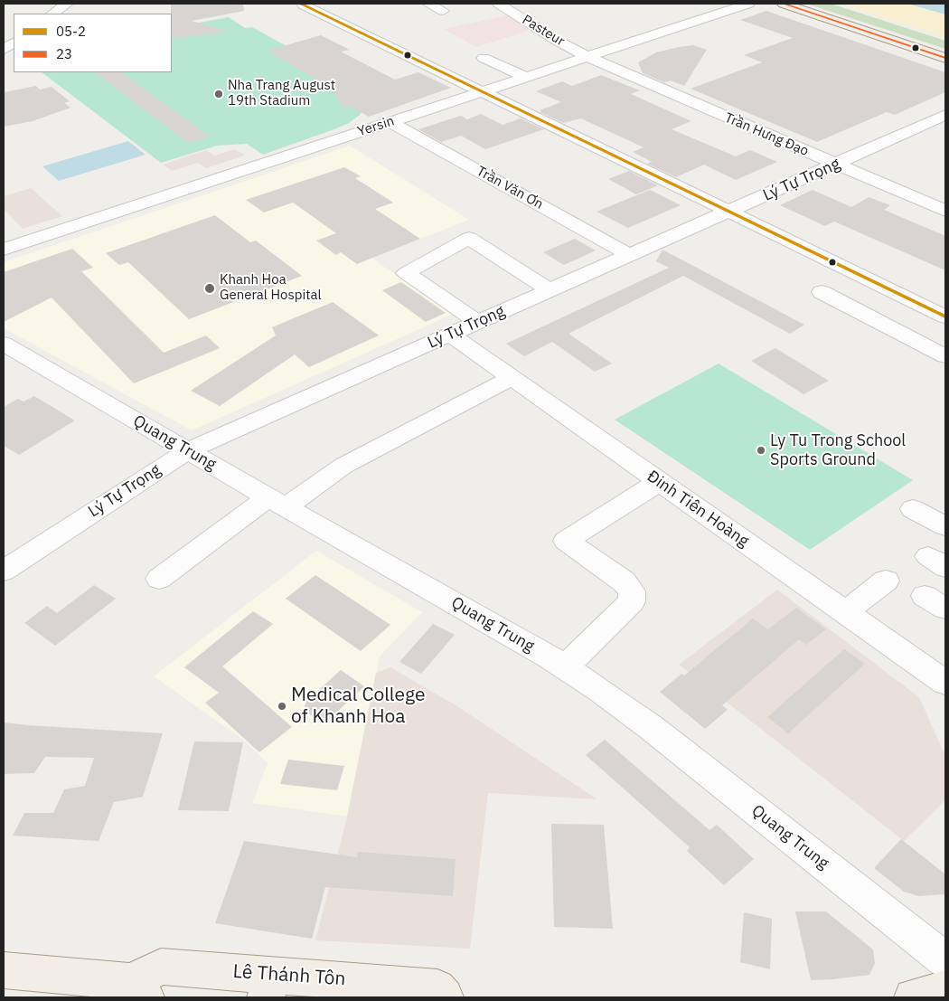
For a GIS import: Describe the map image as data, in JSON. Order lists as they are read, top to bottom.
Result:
{
  "streets": {
    "main road": ["Lê Thánh Tôn"],
    "street": [
      "Pasteur",
      "Yersin",
      "Trần Hưng Đạo",
      "Lý Tự Trọng",
      "Trần Văn Ơn",
      "Quang Trung",
      "Đinh Tiên Hoàng"
    ]
  },
  "crossings": [
    ["Pasteur", "Yersin"],
    ["Pasteur", "Trần Hưng Đạo"],
    ["Yersin", "Trần Hưng Đạo"],
    ["Yersin", "Trần Văn Ơn"],
    ["Trần Hưng Đạo", "Lý Tự Trọng"],
    ["Lý Tự Trọng", "Trần Văn Ơn"],
    ["Lý Tự Trọng", "Quang Trung"],
    ["Lý Tự Trọng", "Đinh Tiên Hoàng"]
  ],
  "places": [
    "Nha Trang August 19th Stadium",
    "Khanh Hoa General Hospital",
    "Ly Tu Trong School Sports Ground",
    "Medical College of Khanh Hoa"
  ],
  "lines": ["transit line 05-2", "transit line 23"],
  "legend": ["05-2", "23"]
}
